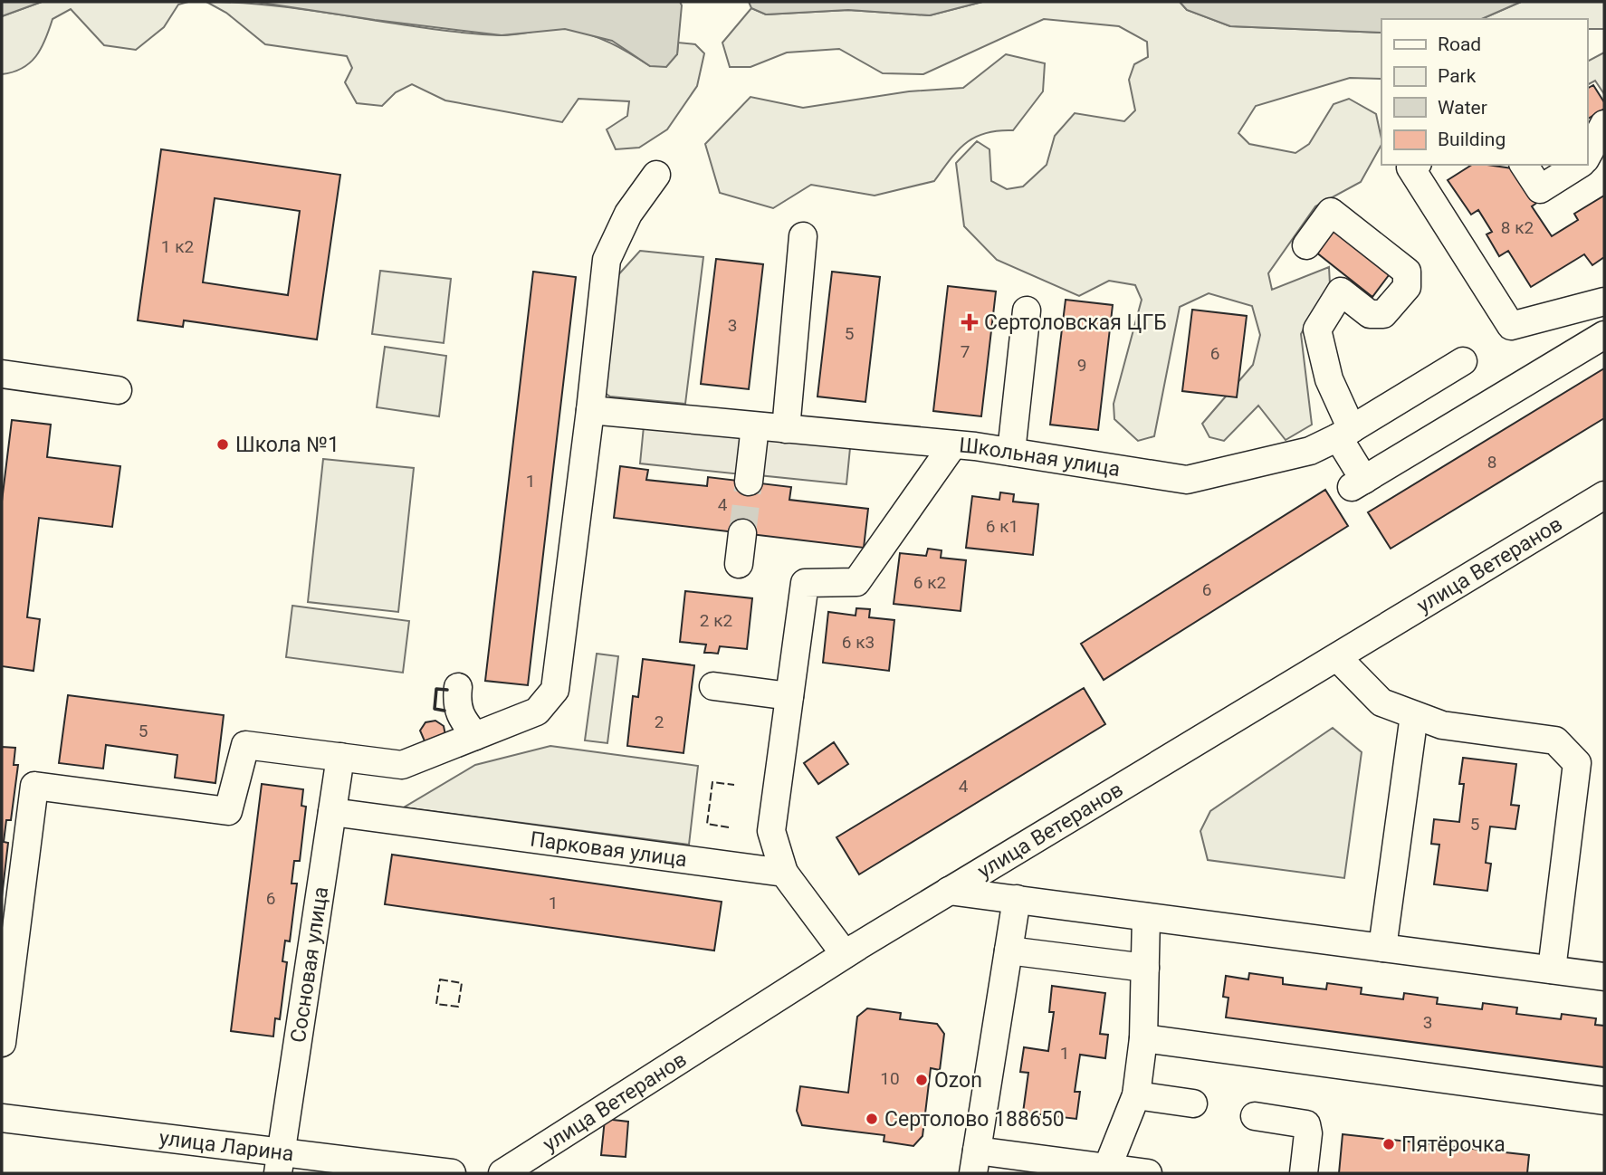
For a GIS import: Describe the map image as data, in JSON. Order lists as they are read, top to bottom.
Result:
{
  "streets": {
    "street": [
      "Школьная улица",
      "улица Ветеранов",
      "Парковая улица",
      "Сосновая улица",
      "улица Ларина"
    ]
  },
  "crossings": [
    ["Парковая улица", "Сосновая улица"],
    ["Сосновая улица", "улица Ларина"]
  ],
  "places": {
    "health": ["Сертоловская ЦГБ"],
    "other": [
      "Школа №1",
      "Ozon",
      "Сертолово 188650",
      "Пятёрочка"
    ]
  },
  "house_numbers": [
    "8 к2",
    "1 к2",
    "3",
    "5",
    "7",
    "6",
    "9",
    "8",
    "1",
    "4",
    "6 к1",
    "6 к2",
    "6",
    "2 к2",
    "6 к3",
    "2",
    "5",
    "4",
    "5",
    "6",
    "1",
    "3",
    "1",
    "10"
  ],
  "legend": [
    "Road",
    "Park",
    "Water",
    "Building"
  ]
}
